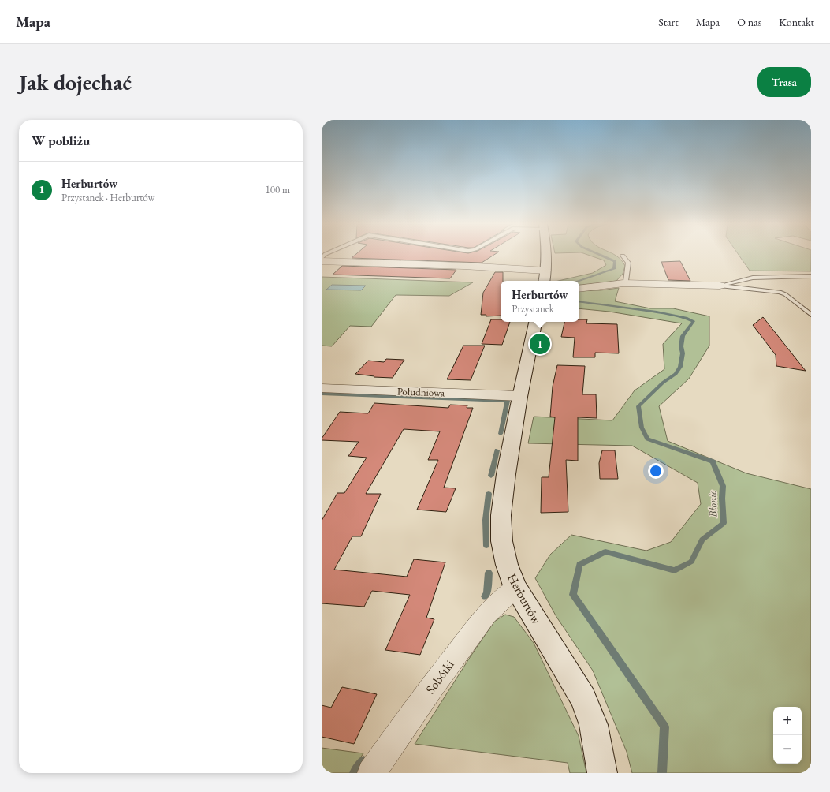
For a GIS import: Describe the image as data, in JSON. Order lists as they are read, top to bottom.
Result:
{
  "streets": {
    "street": ["Południowa", "Herburtów", "Sobótki"]
  },
  "crossings": [
    ["Południowa", "Herburtów"],
    ["Herburtów", "Sobótki"]
  ],
  "water": ["Błonie"],
  "page": {
    "header": "Mapa",
    "nav": [
      "Start",
      "Mapa",
      "O nas",
      "Kontakt"
    ],
    "buttons": "Trasa",
    "title": "Jak dojechać",
    "heading": "W pobliżu",
    "list": [
      {
        "mark": "1",
        "name": "Herburtów",
        "note": "Przystanek · Herburtów",
        "value": "100 m"
      }
    ],
    "popup": ["Herburtów", "Przystanek"],
    "pins": "1",
    "map_buttons": ["+", "−"]
  }
}
